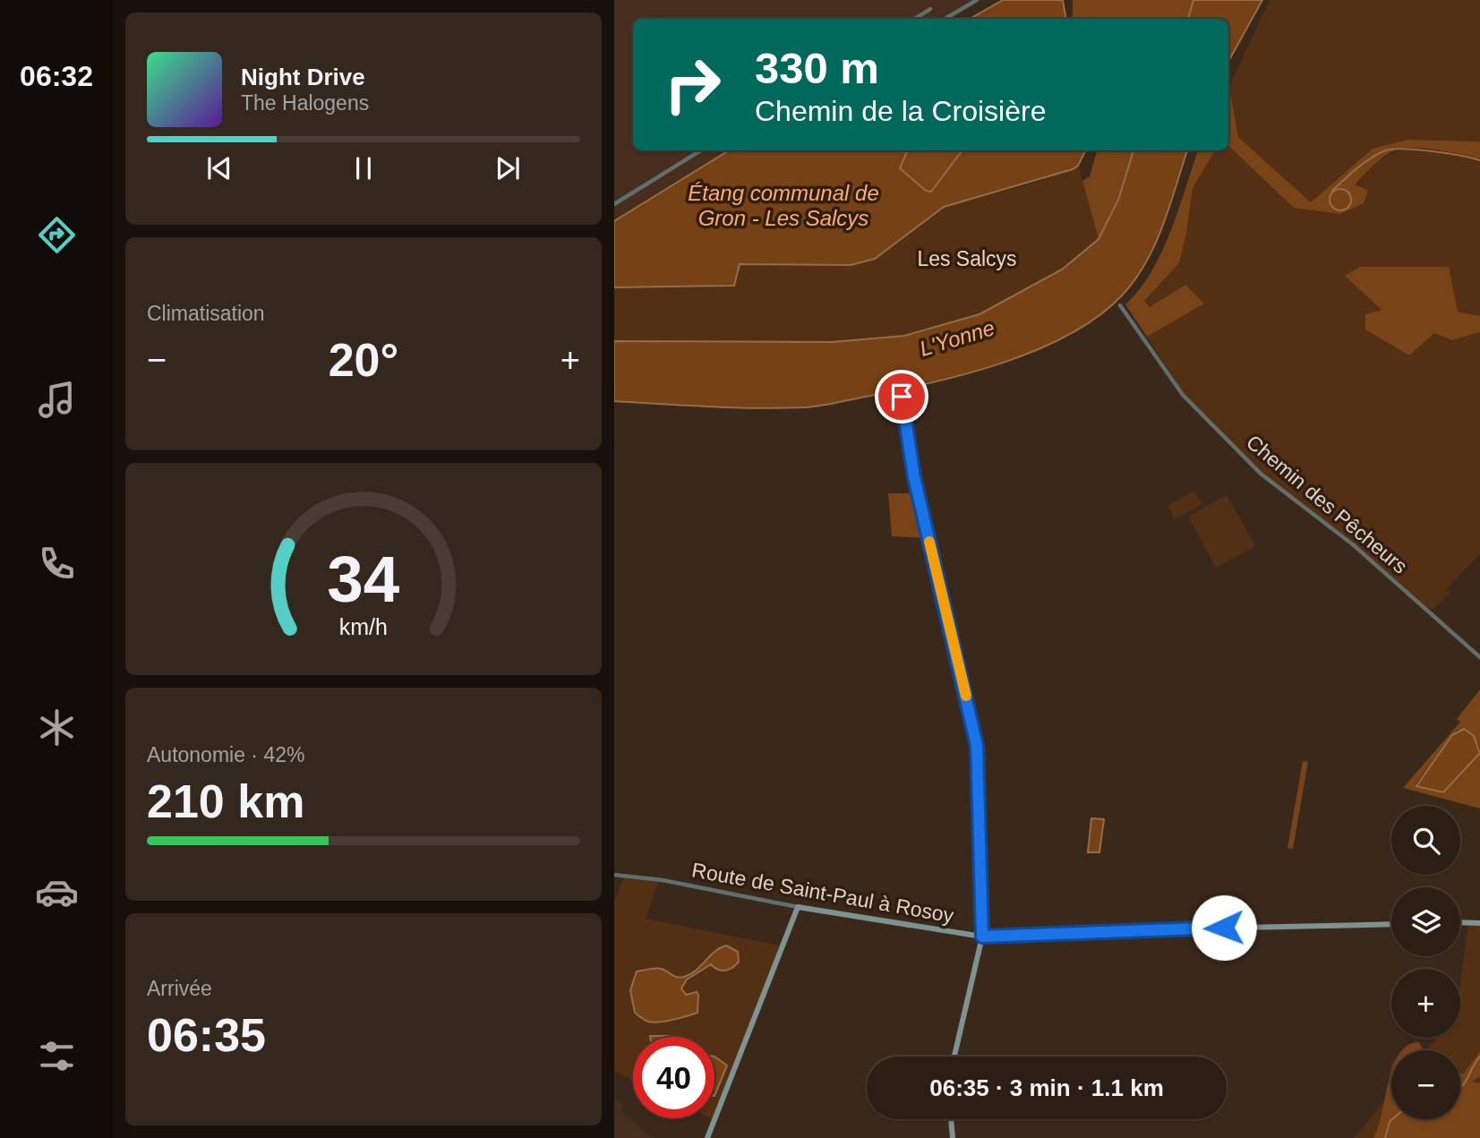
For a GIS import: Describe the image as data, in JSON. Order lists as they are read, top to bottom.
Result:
{
  "streets": {
    "street": ["Chemin des Pêcheurs", "Route de Saint-Paul à Rosoy"]
  },
  "water": ["Étang communal de Gron - Les Salcys", "L'Yonne"],
  "parks": ["Les Salcys"],
  "page": {
    "tabs": "06:32",
    "turn": ["330 m", "Chemin de la Croisière"],
    "song": ["Night Drive", "The Halogens"],
    "tile": [
      "Climatisation",
      ["Autonomie · 42%", "210 km"],
      ["Arrivée", "06:35"]
    ],
    "heat": ["−", "20°", "+"],
    "map_buttons": ["+", "−"],
    "limit": "40",
    "trip": "06:35 · 3 min · 1.1 km",
    "gauge": ["34", "km/h"]
  }
}
